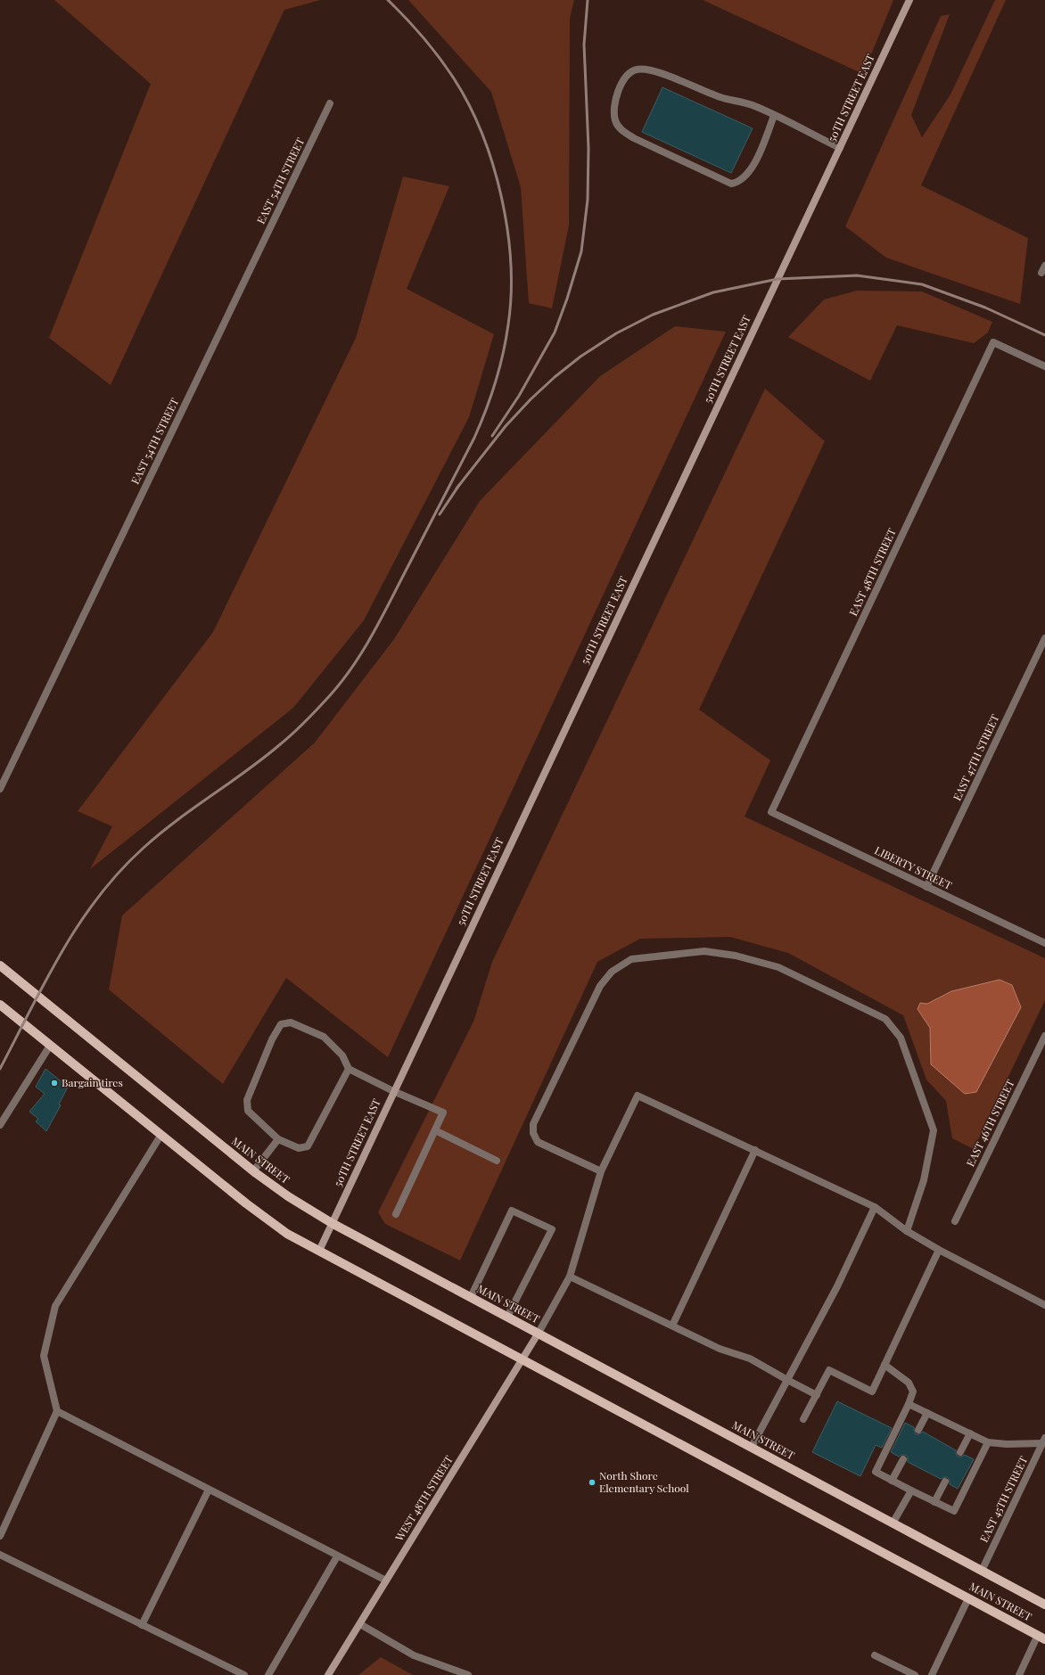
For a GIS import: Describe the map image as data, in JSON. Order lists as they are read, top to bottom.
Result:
{
  "streets": {
    "main road": ["MAIN STREET"],
    "street": [
      "50TH STREET EAST",
      "EAST 54TH STREET",
      "EAST 48TH STREET",
      "EAST 47TH STREET",
      "LIBERTY STREET",
      "EAST 46TH STREET",
      "WEST 48TH STREET",
      "EAST 45TH STREET"
    ]
  },
  "crossings": [
    ["50TH STREET EAST", "MAIN STREET"],
    ["EAST 48TH STREET", "LIBERTY STREET"],
    ["EAST 47TH STREET", "LIBERTY STREET"],
    ["MAIN STREET", "WEST 48TH STREET"],
    ["MAIN STREET", "EAST 45TH STREET"]
  ],
  "places": ["Bargain tires", "North Shore Elementary School"]
}
